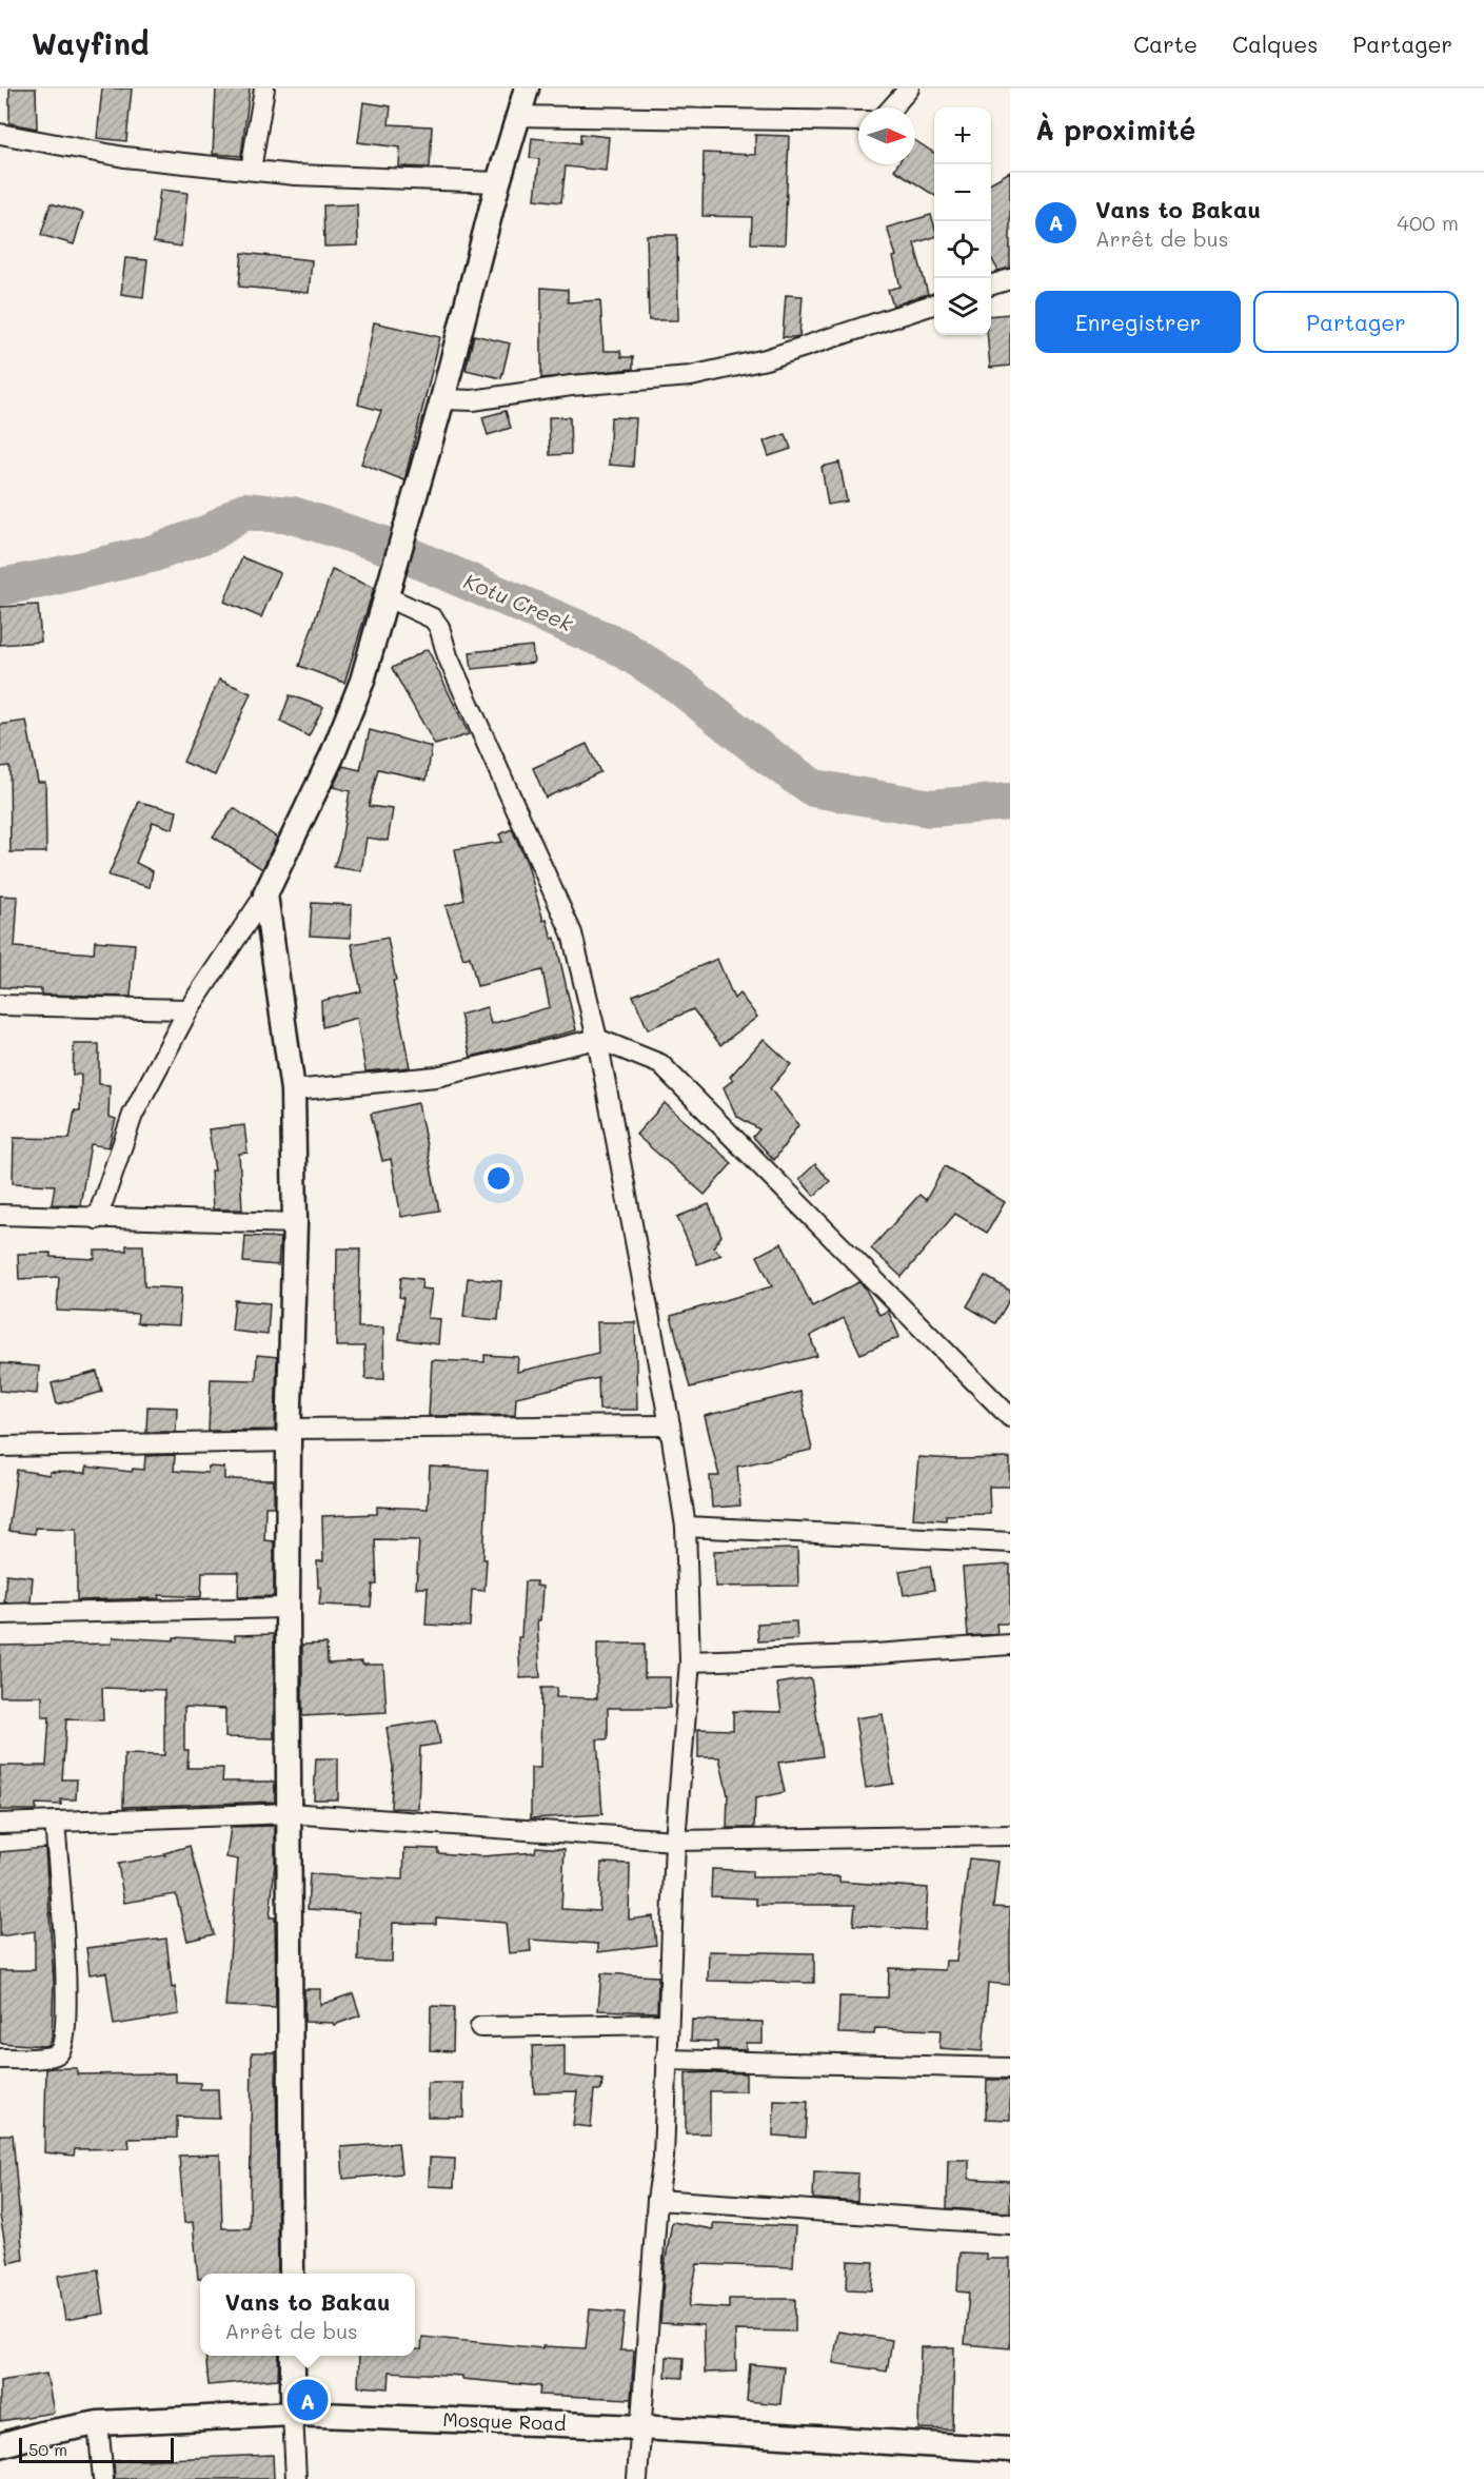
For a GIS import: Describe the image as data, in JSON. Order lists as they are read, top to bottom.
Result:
{
  "streets": {
    "street": ["Mosque Road"]
  },
  "water": ["Kotu Creek"],
  "scale_bar": "50 m",
  "north": "right",
  "page": {
    "header": "Wayfind",
    "nav": ["Carte", "Calques", "Partager"],
    "heading": "À proximité",
    "map_buttons": ["+", "−"],
    "list": [
      {
        "mark": "A",
        "name": "Vans to Bakau",
        "note": "Arrêt de bus",
        "value": "400 m"
      }
    ],
    "buttons": ["Enregistrer", "Partager"],
    "popup": ["Vans to Bakau", "Arrêt de bus"],
    "pins": "A",
    "scale": "50 m"
  }
}
